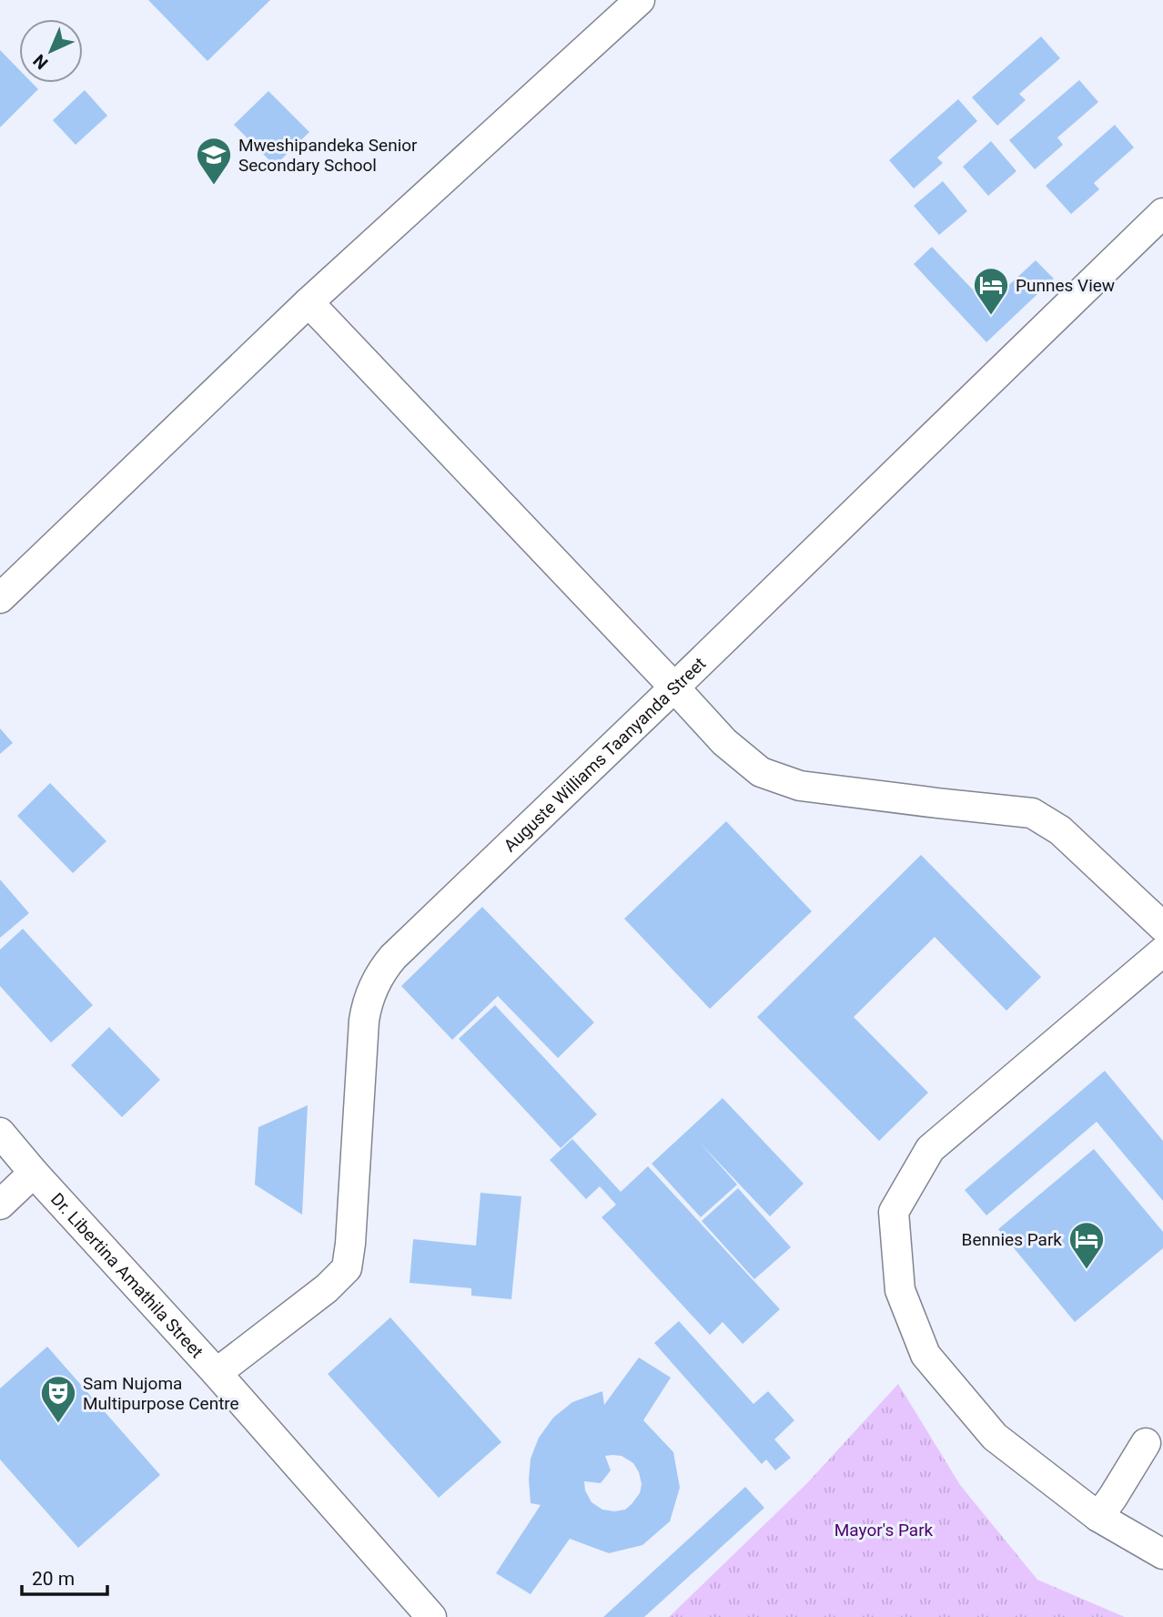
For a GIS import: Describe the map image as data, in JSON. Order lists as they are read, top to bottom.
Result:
{
  "streets": {
    "street": ["Auguste Williams Taanyanda Street", "Dr. Libertina Amathila Street"]
  },
  "crossings": [
    ["Auguste Williams Taanyanda Street", "Dr. Libertina Amathila Street"]
  ],
  "parks": ["Mayor's Park"],
  "places": {
    "school or university": ["Mweshipandeka Senior Secondary School"],
    "hotel": ["Punnes View", "Bennies Park"],
    "theatre": ["Sam Nujoma Multipurpose Centre"]
  },
  "scale_bar": "20 m",
  "north": "bottom left"
}
